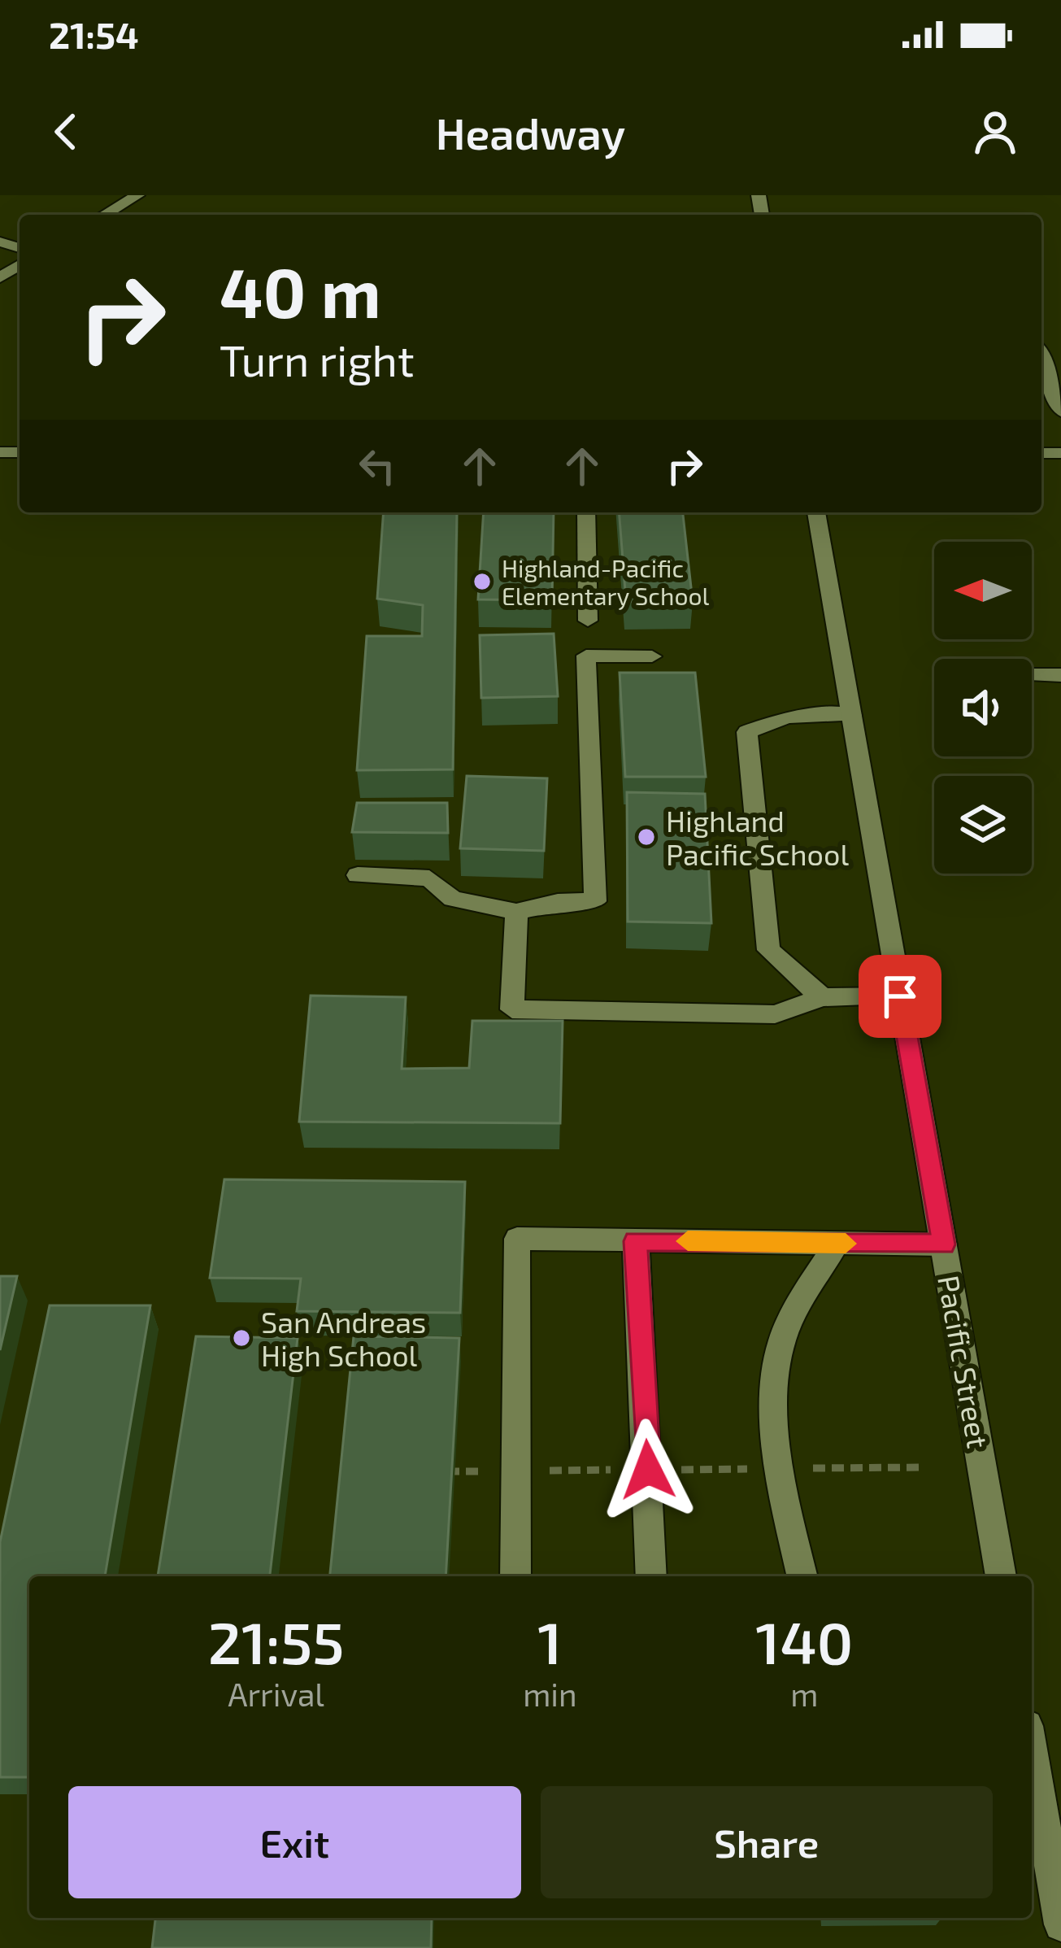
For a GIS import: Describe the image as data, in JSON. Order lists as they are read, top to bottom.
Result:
{
  "streets": {
    "street": ["Pacific Street"]
  },
  "places": ["Highland-Pacific Elementary School", "Highland Pacific School", "San Andreas High School"],
  "north": "left",
  "page": {
    "status": "21:54",
    "header": "Headway",
    "turn": ["40 m", "Turn right"],
    "eta": [
      "21:55",
      "Arrival",
      "1",
      "min",
      "140",
      "m"
    ],
    "buttons": ["Exit", "Share"]
  }
}
